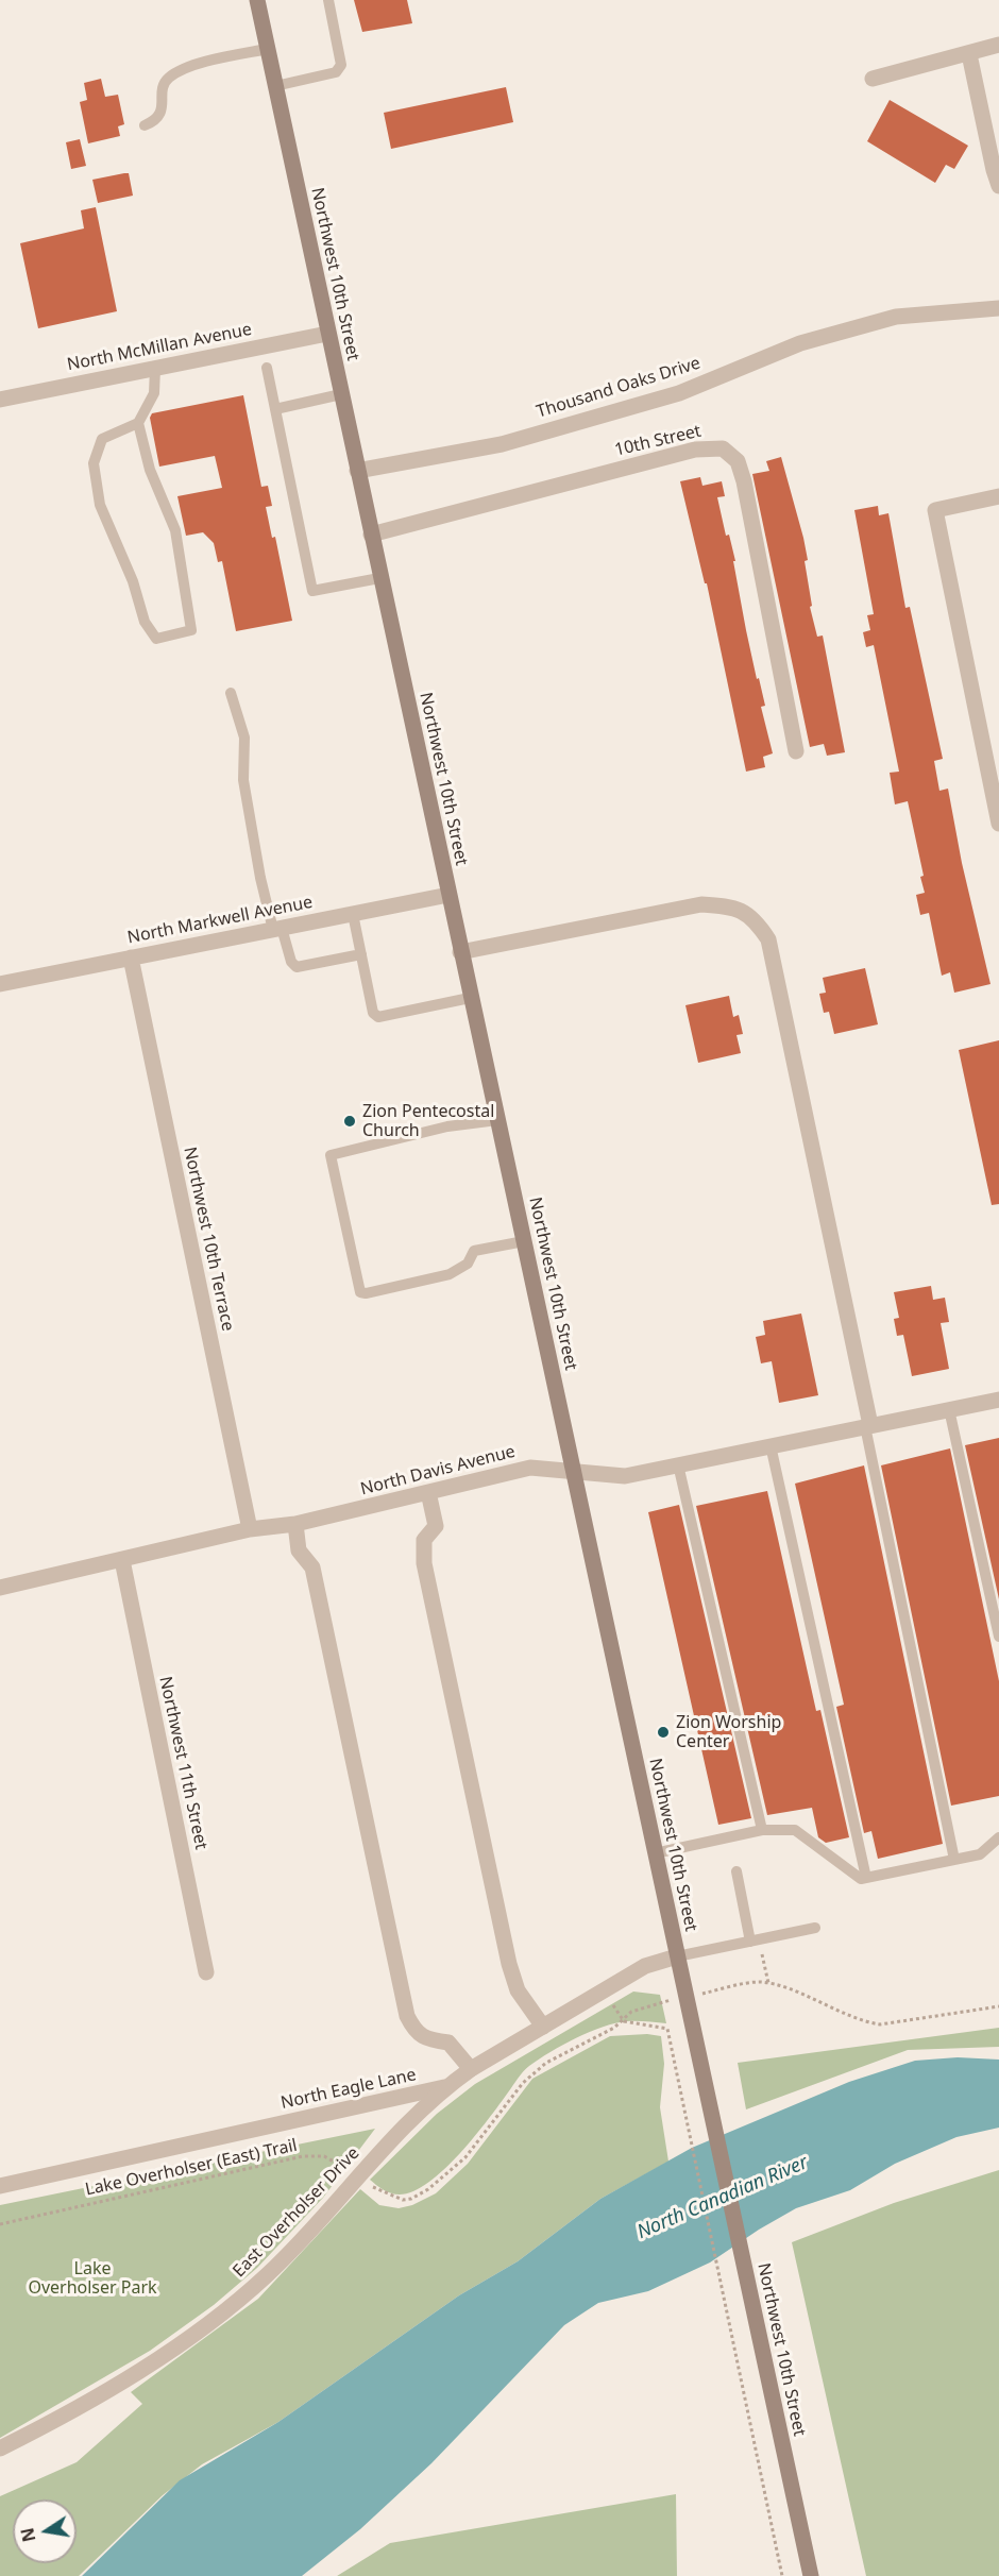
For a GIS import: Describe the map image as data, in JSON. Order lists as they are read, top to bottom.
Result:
{
  "streets": {
    "main road": ["Northwest 10th Street"],
    "street": [
      "North McMillan Avenue",
      "Thousand Oaks Drive",
      "10th Street",
      "North Markwell Avenue",
      "Northwest 10th Terrace",
      "North Davis Avenue",
      "Northwest 11th Street",
      "North Eagle Lane",
      "East Overholser Drive"
    ],
    "path": ["Lake Overholser (East) Trail"]
  },
  "crossings": [
    ["Northwest 10th Street", "North McMillan Avenue"],
    ["Northwest 10th Street", "Thousand Oaks Drive"],
    ["Northwest 10th Street", "10th Street"],
    ["Northwest 10th Street", "North Markwell Avenue"],
    ["Northwest 10th Street", "North Davis Avenue"],
    ["Northwest 10th Street", "North Eagle Lane"],
    ["Northwest 10th Street", "Lake Overholser (East) Trail"],
    ["North Markwell Avenue", "Northwest 10th Terrace"],
    ["Northwest 10th Terrace", "North Davis Avenue"],
    ["North Davis Avenue", "Northwest 11th Street"],
    ["North Eagle Lane", "East Overholser Drive"],
    ["Lake Overholser (East) Trail", "East Overholser Drive"]
  ],
  "water": ["North Canadian River"],
  "parks": ["Lake Overholser Park"],
  "places": ["Zion Pentecostal Church", "Zion Worship Center"],
  "north": "left"
}
